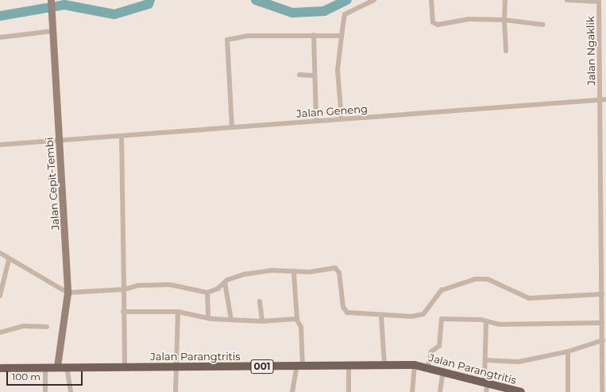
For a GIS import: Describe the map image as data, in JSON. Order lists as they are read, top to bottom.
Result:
{
  "streets": {
    "main road": ["Jalan Cepit-Tembi", "Jalan Parangtritis", "001"],
    "street": ["Jalan Ngaklik", "Jalan Geneng"]
  },
  "crossings": [
    ["Jalan Ngaklik", "Jalan Geneng"],
    ["Jalan Geneng", "Jalan Cepit-Tembi"],
    ["Jalan Cepit-Tembi", "Jalan Parangtritis"]
  ],
  "scale_bar": "100 m"
}
